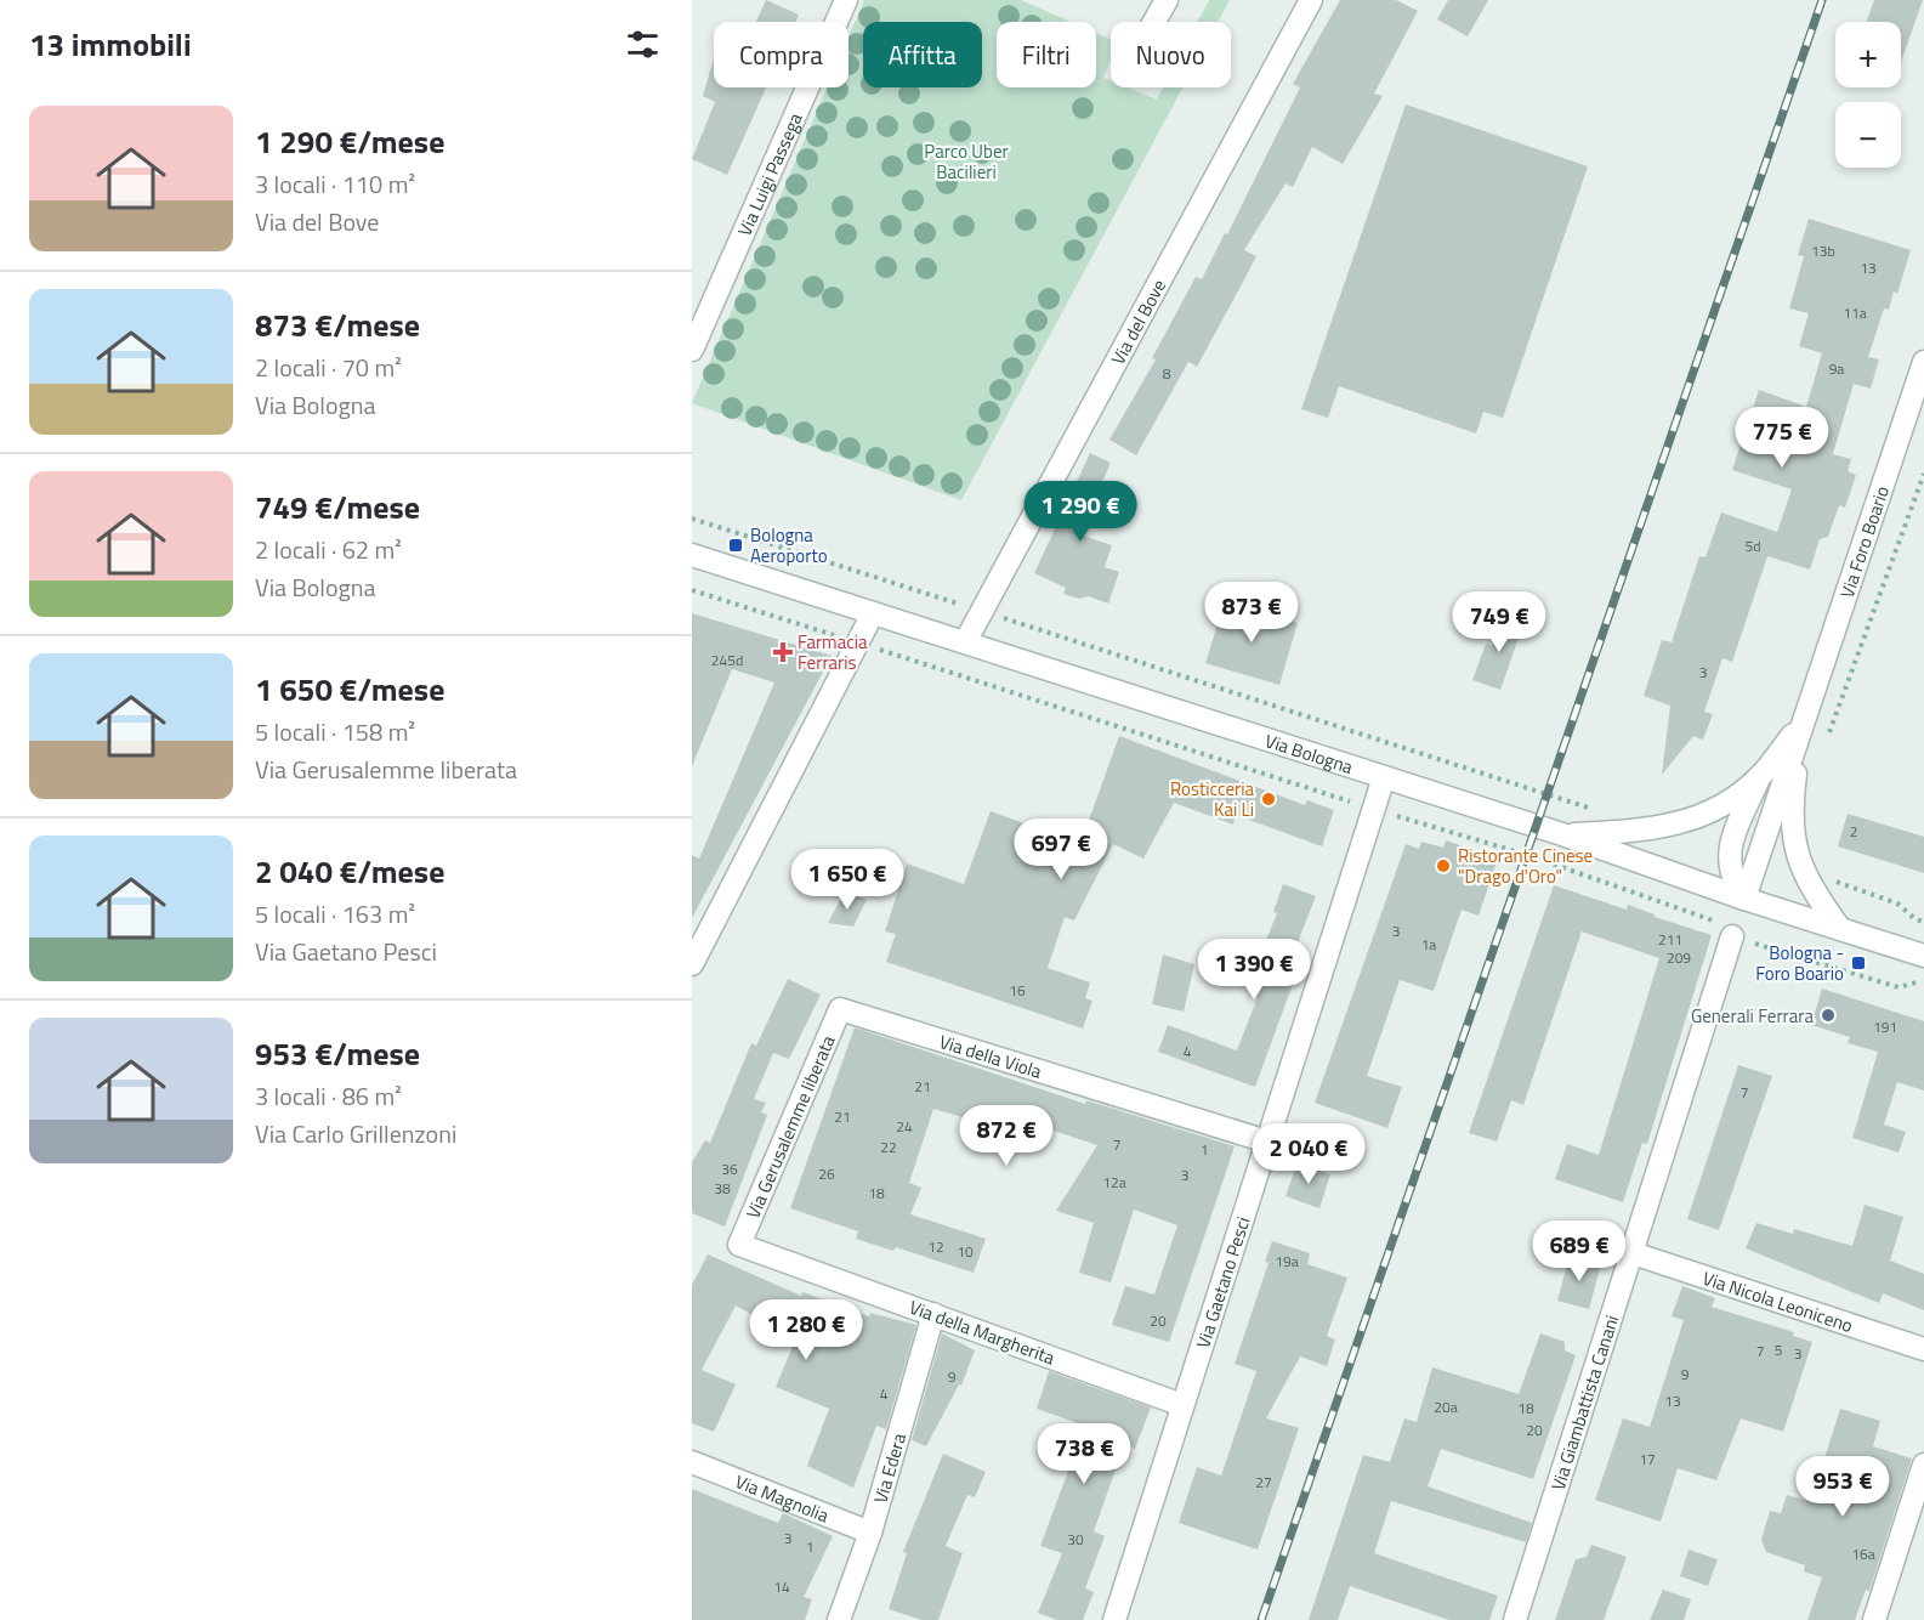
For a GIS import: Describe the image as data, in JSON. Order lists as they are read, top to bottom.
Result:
{
  "streets": {
    "street": [
      "Via Luigi Passega",
      "Via del Bove",
      "Via Foro Boario",
      "Via Bologna",
      "Via della Viola",
      "Via Gerusalemme liberata",
      "Via Gaetano Pesci",
      "Via Nicola Leoniceno",
      "Via della Margherita",
      "Via Giambattista Canani",
      "Via Edera",
      "Via Magnolia"
    ]
  },
  "crossings": [
    ["Via del Bove", "Via Bologna"],
    ["Via Foro Boario", "Via Bologna"],
    ["Via Bologna", "Via Gaetano Pesci"],
    ["Via della Viola", "Via Gerusalemme liberata"],
    ["Via della Viola", "Via Gaetano Pesci"],
    ["Via Gerusalemme liberata", "Via della Margherita"],
    ["Via Gaetano Pesci", "Via della Margherita"],
    ["Via Nicola Leoniceno", "Via Giambattista Canani"],
    ["Via della Margherita", "Via Edera"],
    ["Via Edera", "Via Magnolia"]
  ],
  "parks": ["Parco Uber Bacilieri"],
  "places": {
    "transit": ["Bologna Aeroporto", "Bologna - Foro Boario"],
    "health": ["Farmacia Ferraris"],
    "other": ["Rosticceria Kai Li", "Ristorante Cinese \"Drago d'Oro\"", "Generali Ferrara"]
  },
  "house_numbers": [
    "13b",
    "13",
    "11a",
    "9a",
    "8",
    "5d",
    "245d",
    "3",
    "2",
    "3",
    "211",
    "1a",
    "209",
    "16",
    "191",
    "4",
    "21",
    "7",
    "21",
    "24",
    "7",
    "22",
    "1",
    "36",
    "26",
    "3",
    "12a",
    "38",
    "18",
    "12",
    "10",
    "19a",
    "20",
    "5",
    "7",
    "3",
    "9",
    "9",
    "4",
    "13",
    "20a",
    "18",
    "20",
    "17",
    "27",
    "3",
    "30",
    "1",
    "16a",
    "14"
  ],
  "page": {
    "heading": "13 immobili",
    "map_buttons": ["+", "−"],
    "chip": [
      "Compra",
      "Affitta",
      "Filtri",
      "Nuovo"
    ],
    "list": [
      {
        "name": "1 290 €/mese",
        "note": "3 locali · 110 m² · Via del Bove"
      },
      {
        "name": "873 €/mese",
        "note": "2 locali · 70 m² · Via Bologna"
      },
      {
        "name": "749 €/mese",
        "note": "2 locali · 62 m² · Via Bologna"
      },
      {
        "name": "1 650 €/mese",
        "note": "5 locali · 158 m² · Via Gerusalemme liberata"
      },
      {
        "name": "2 040 €/mese",
        "note": "5 locali · 163 m² · Via Gaetano Pesci"
      },
      {
        "name": "953 €/mese",
        "note": "3 locali · 86 m² · Via Carlo Grillenzoni"
      }
    ],
    "price": [
      "775 €",
      "1 290 €",
      "873 €",
      "749 €",
      "697 €",
      "1 650 €",
      "1 390 €",
      "872 €",
      "2 040 €",
      "689 €",
      "1 280 €",
      "738 €",
      "953 €"
    ]
  }
}
